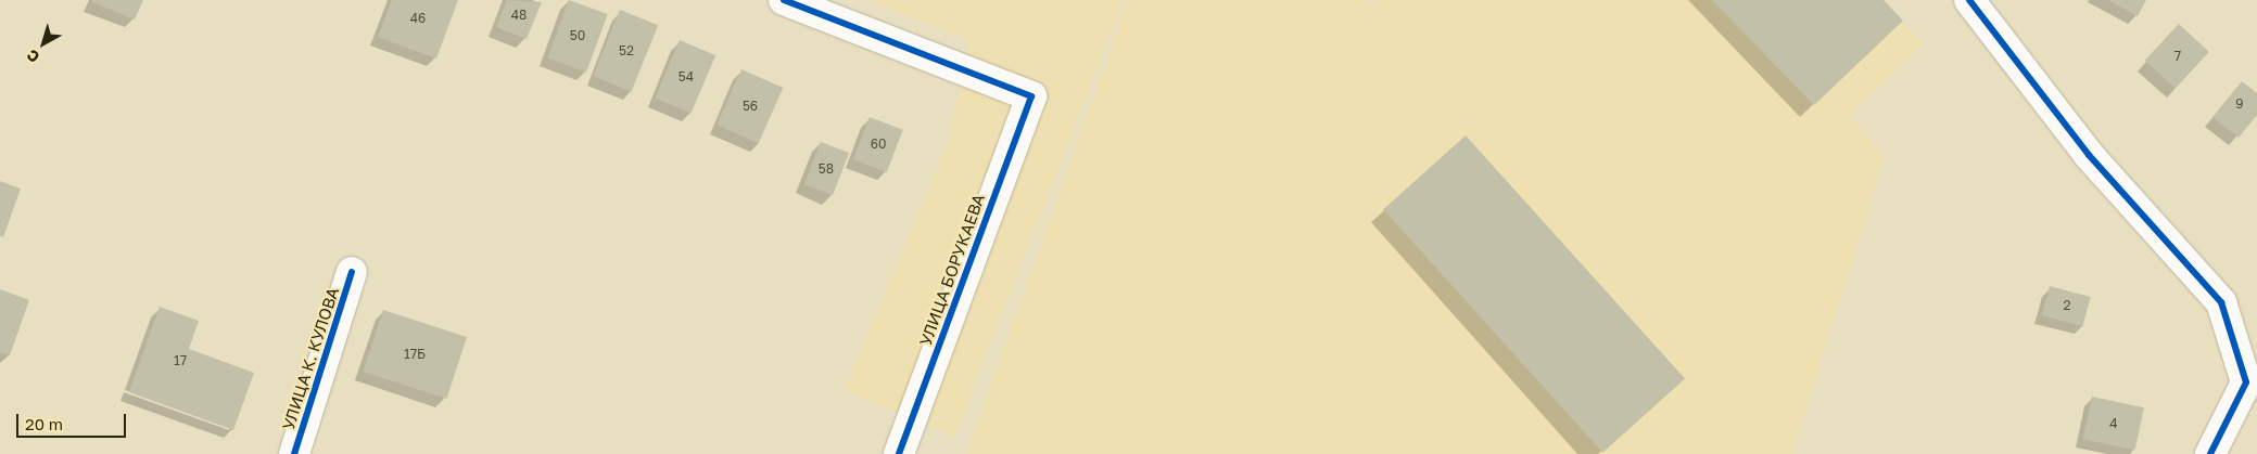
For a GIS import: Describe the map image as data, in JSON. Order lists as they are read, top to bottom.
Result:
{
  "streets": {
    "street": ["УЛИЦА БОРУКАЕВА", "УЛИЦА К. КУЛОВА"]
  },
  "house_numbers": [
    "48",
    "46",
    "50",
    "52",
    "7",
    "54",
    "9",
    "56",
    "60",
    "58",
    "2",
    "17Б",
    "17",
    "4"
  ],
  "scale_bar": "20 m",
  "north": "bottom left"
}
